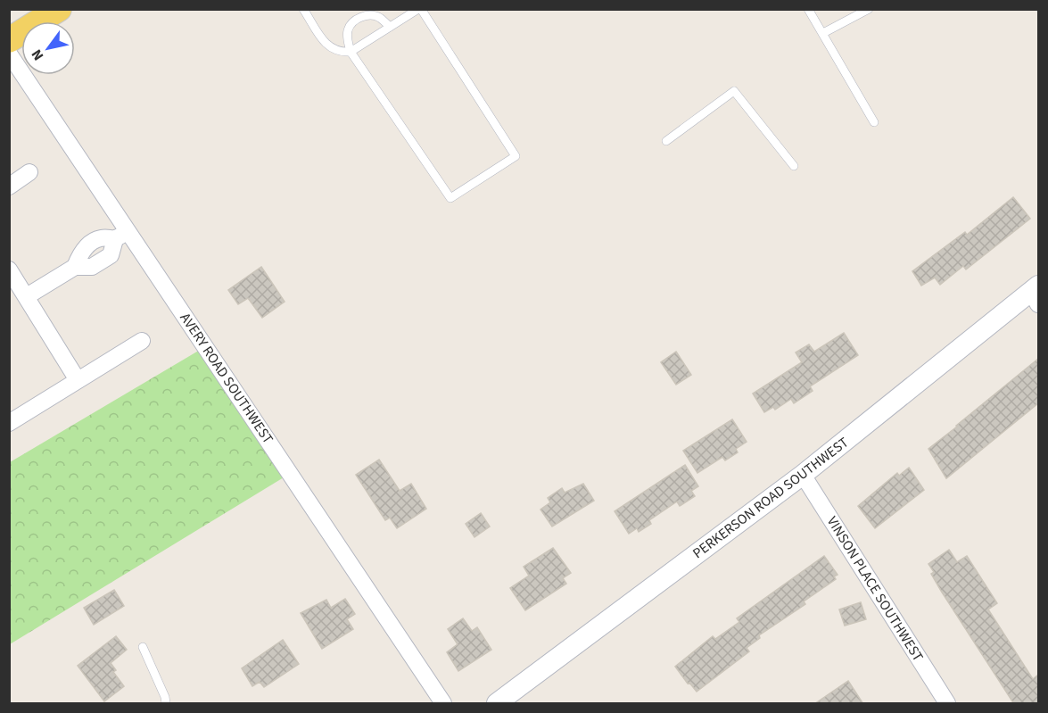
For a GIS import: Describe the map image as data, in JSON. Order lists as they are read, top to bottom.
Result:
{
  "streets": {
    "street": ["AVERY ROAD SOUTHWEST", "PERKERSON ROAD SOUTHWEST", "VINSON PLACE SOUTHWEST"]
  },
  "crossings": [
    ["PERKERSON ROAD SOUTHWEST", "VINSON PLACE SOUTHWEST"]
  ],
  "north": "bottom left"
}
